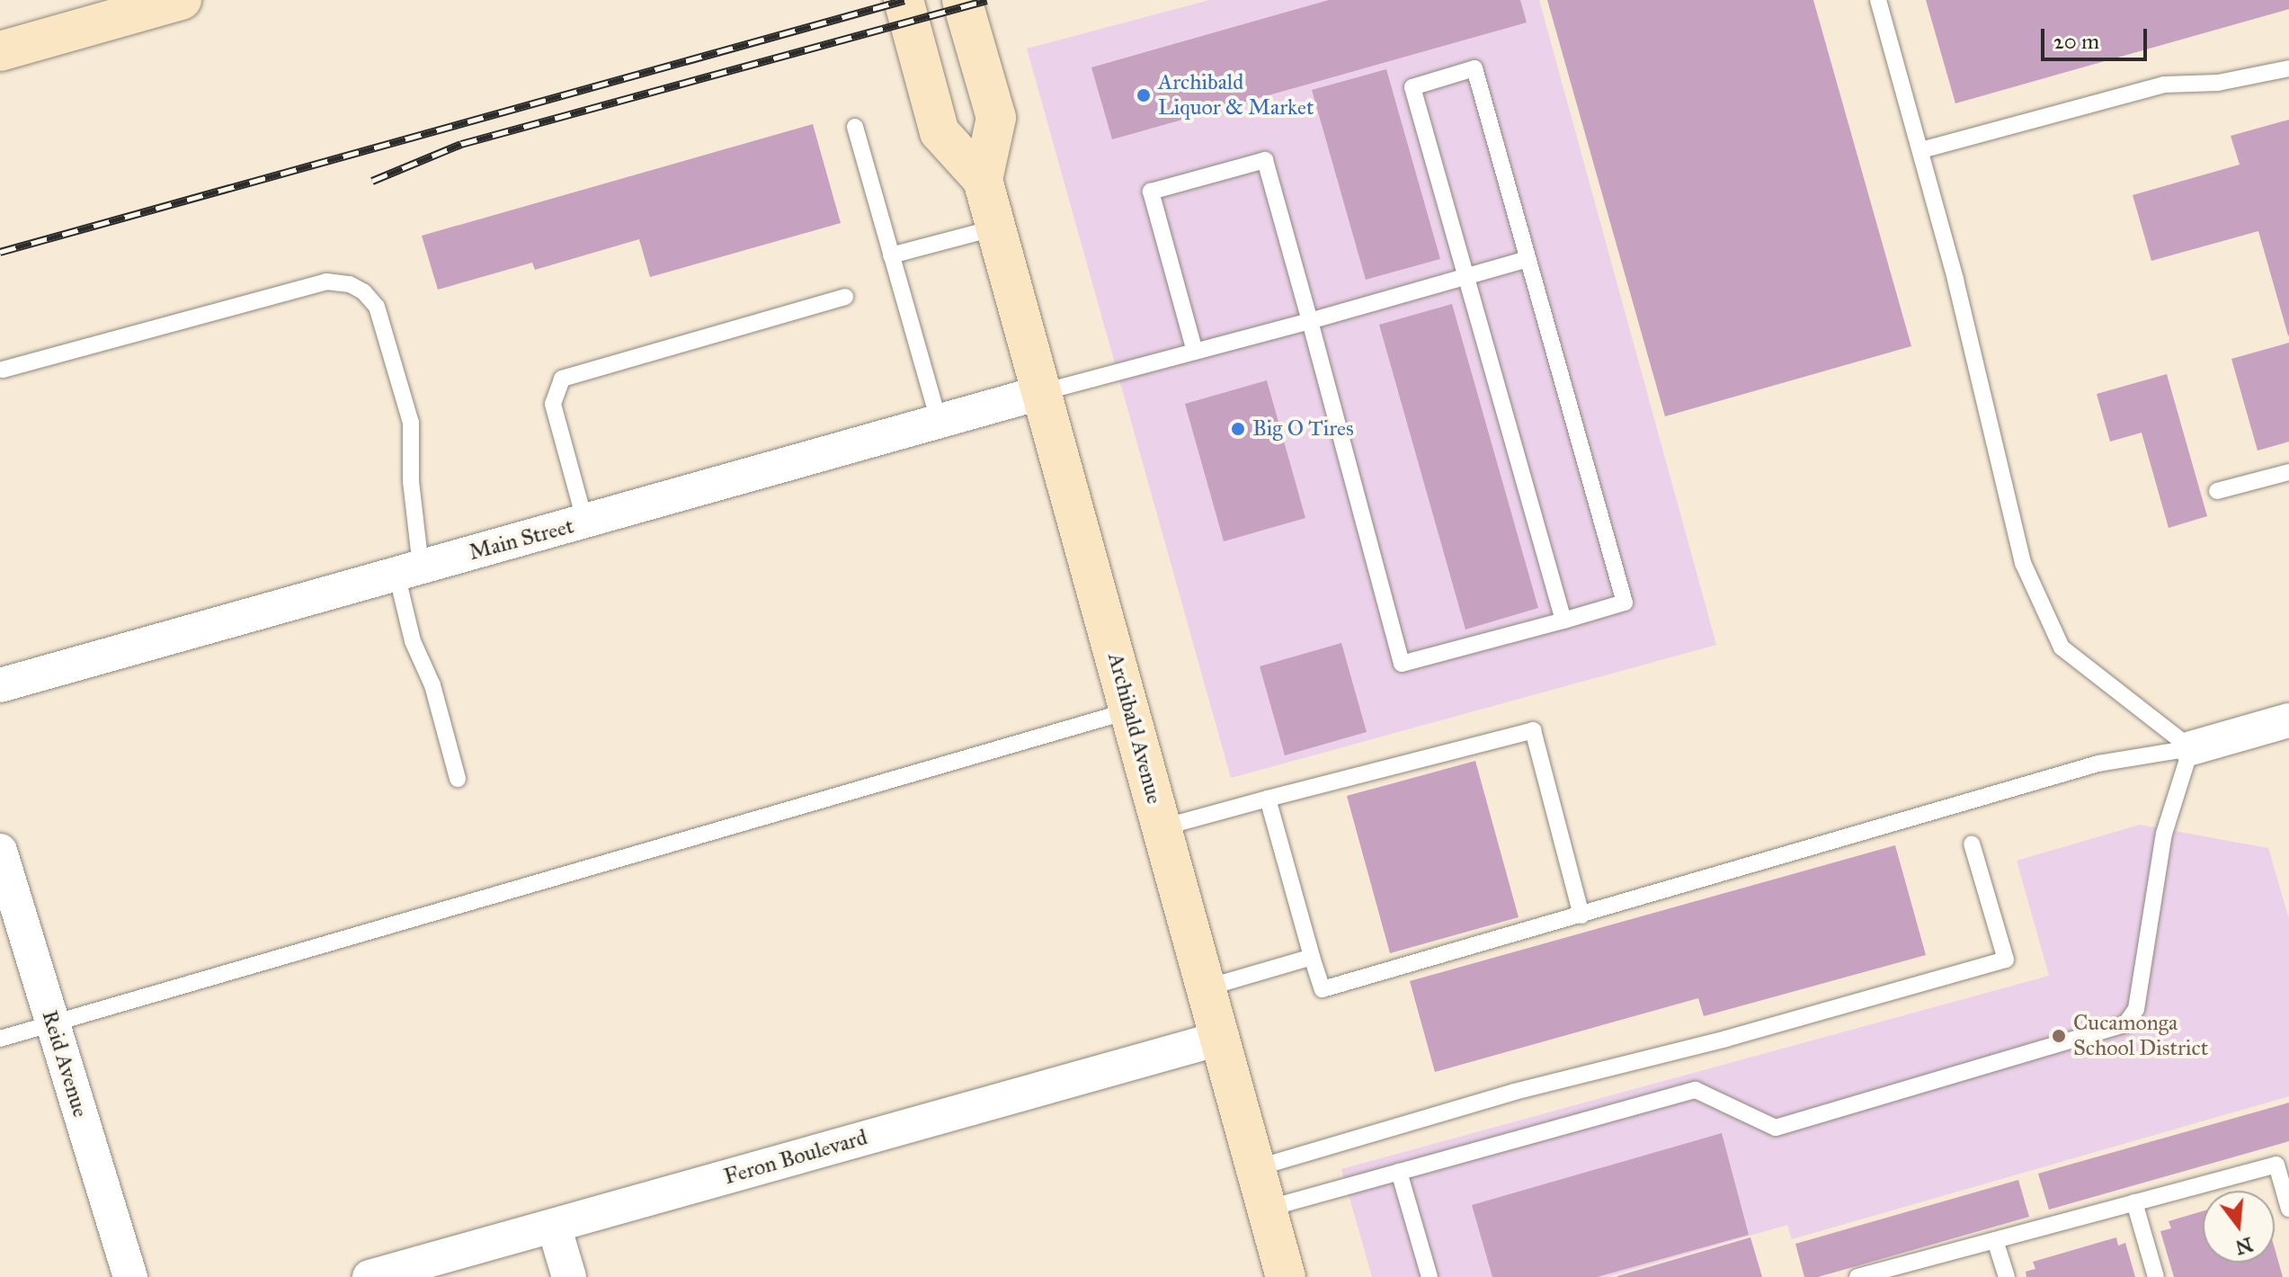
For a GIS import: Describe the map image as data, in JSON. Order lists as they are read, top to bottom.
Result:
{
  "streets": {
    "main road": ["Archibald Avenue"],
    "street": ["Main Street", "Reid Avenue", "Feron Boulevard"]
  },
  "crossings": [
    ["Main Street", "Archibald Avenue"],
    ["Archibald Avenue", "Feron Boulevard"]
  ],
  "places": ["Archibald Liquor & Market", "Big O Tires", "Cucamonga School District"],
  "scale_bar": "20 m",
  "north": "bottom"
}
